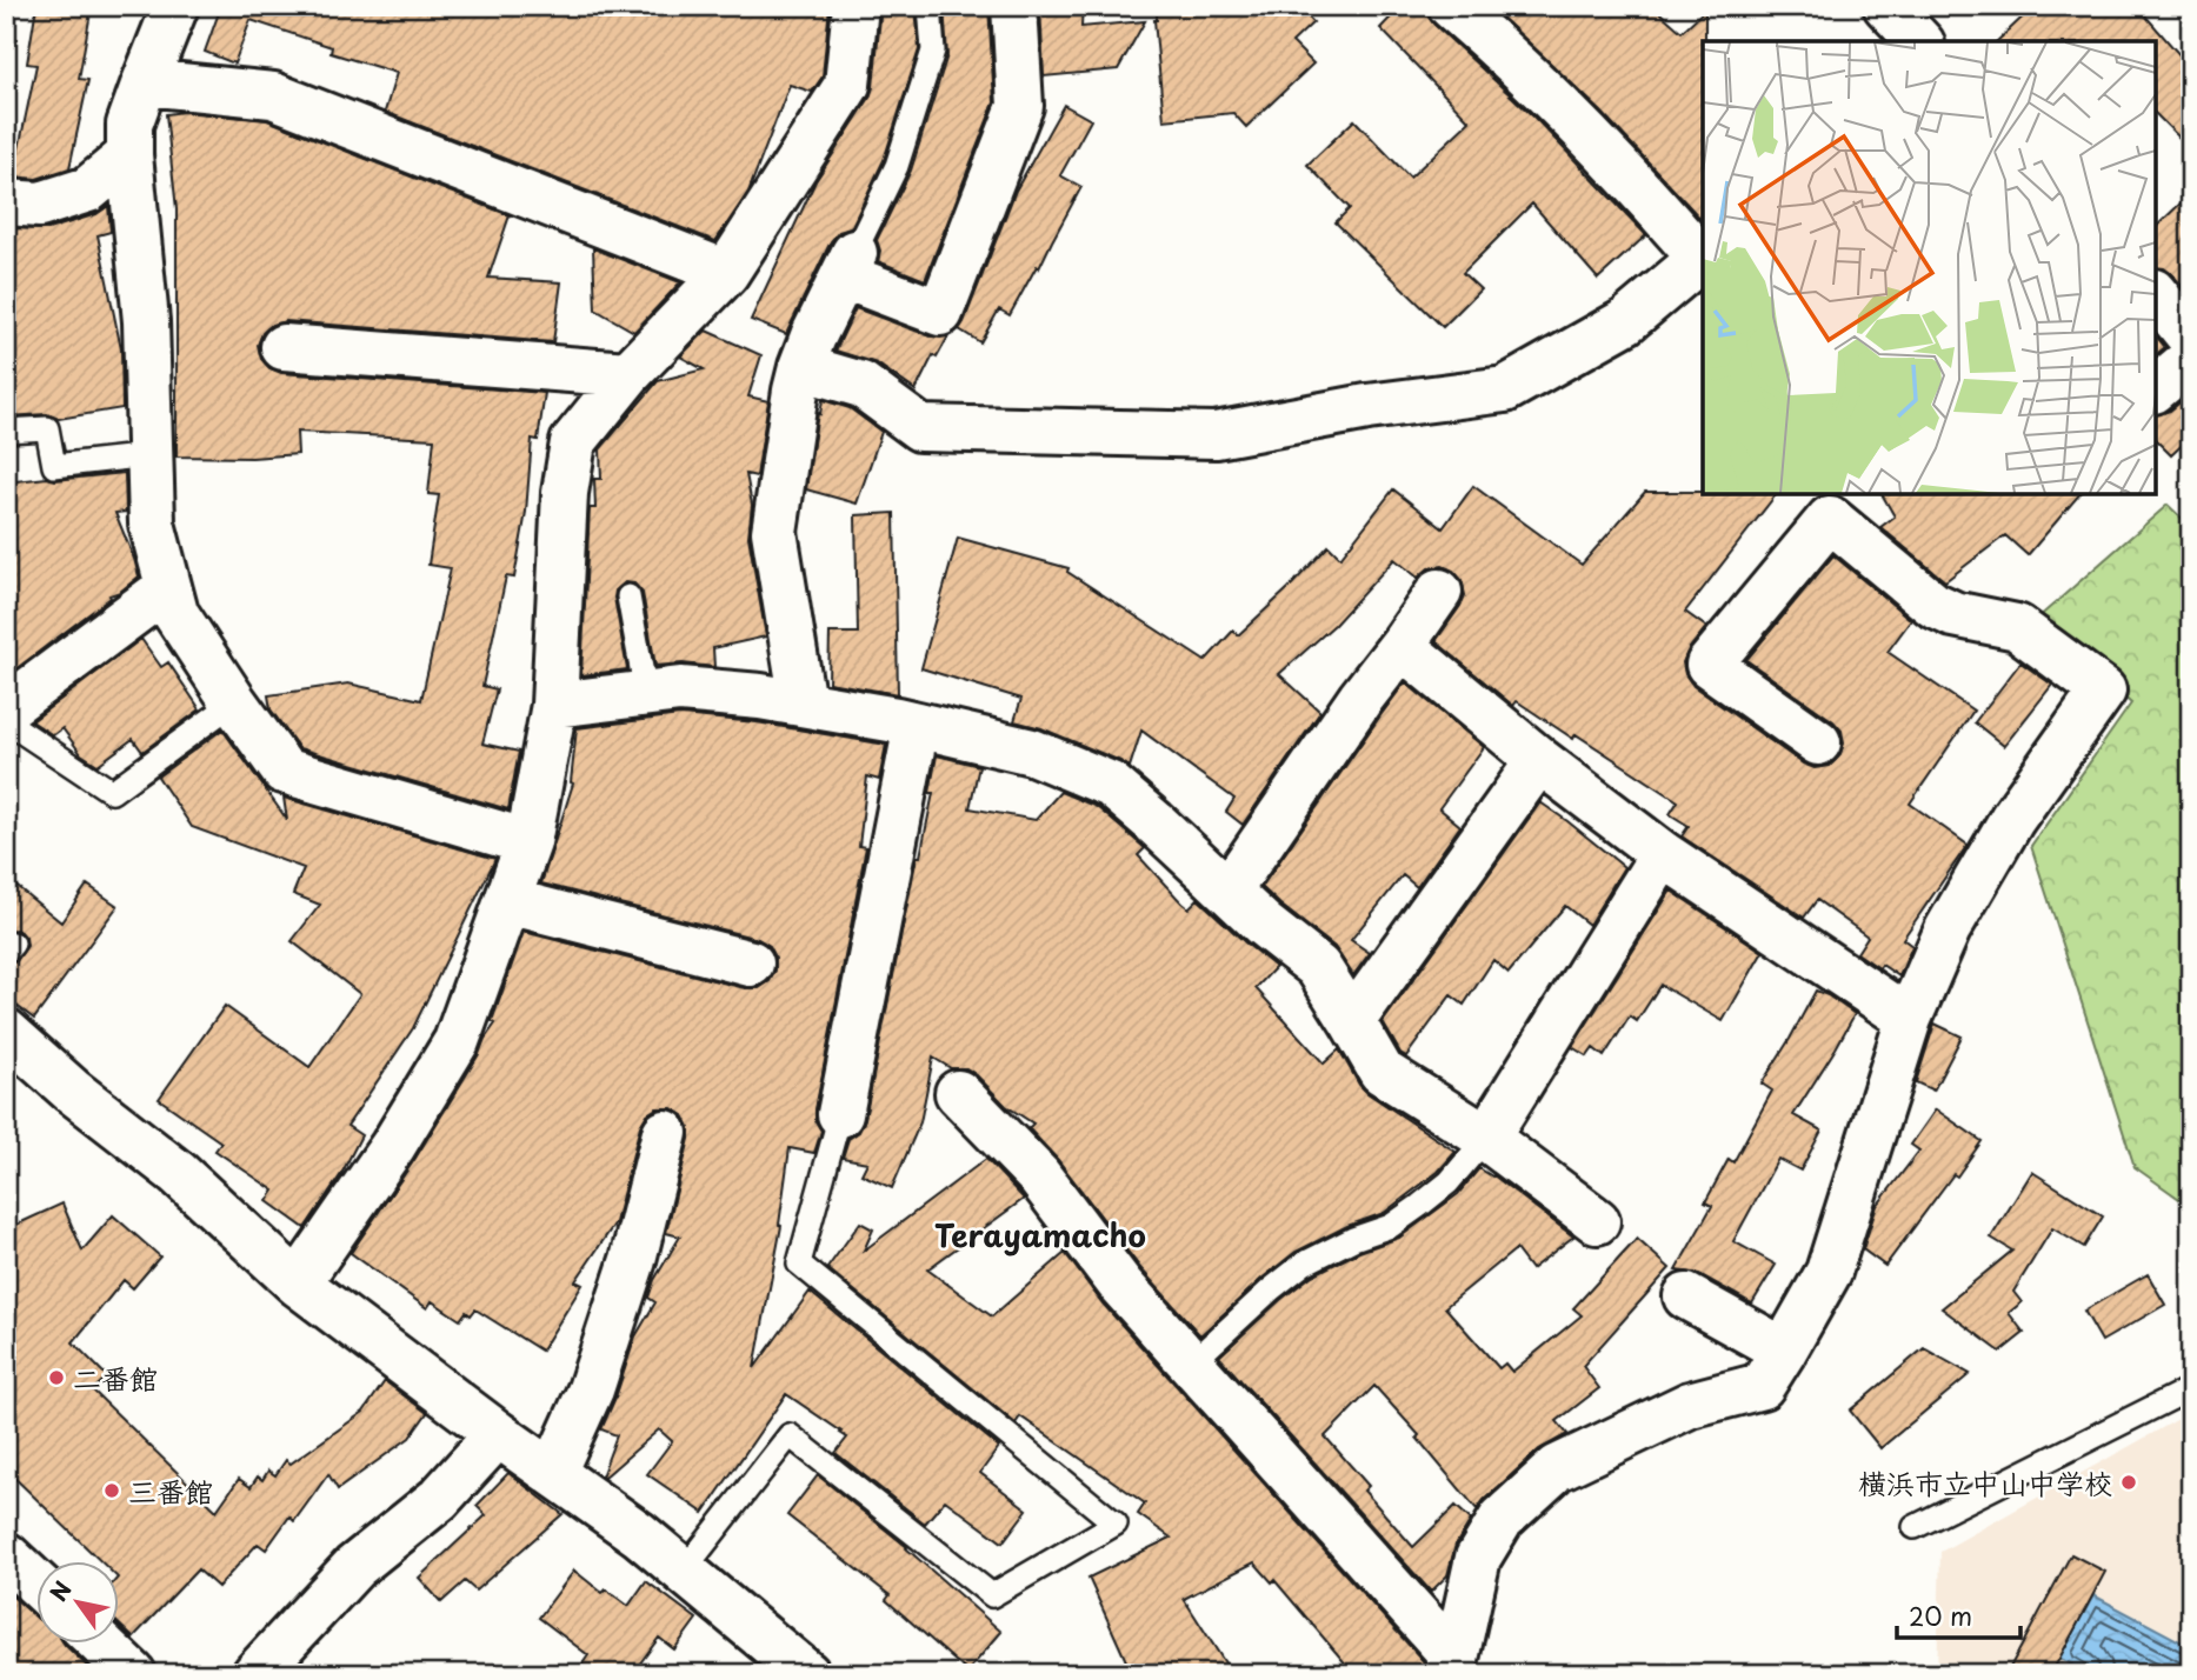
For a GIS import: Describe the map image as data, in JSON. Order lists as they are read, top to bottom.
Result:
{
  "districts": ["Terayamacho"],
  "places": ["二番館", "横浜市立中山中学校", "三番館"],
  "scale_bar": "20 m",
  "north": "top left"
}
